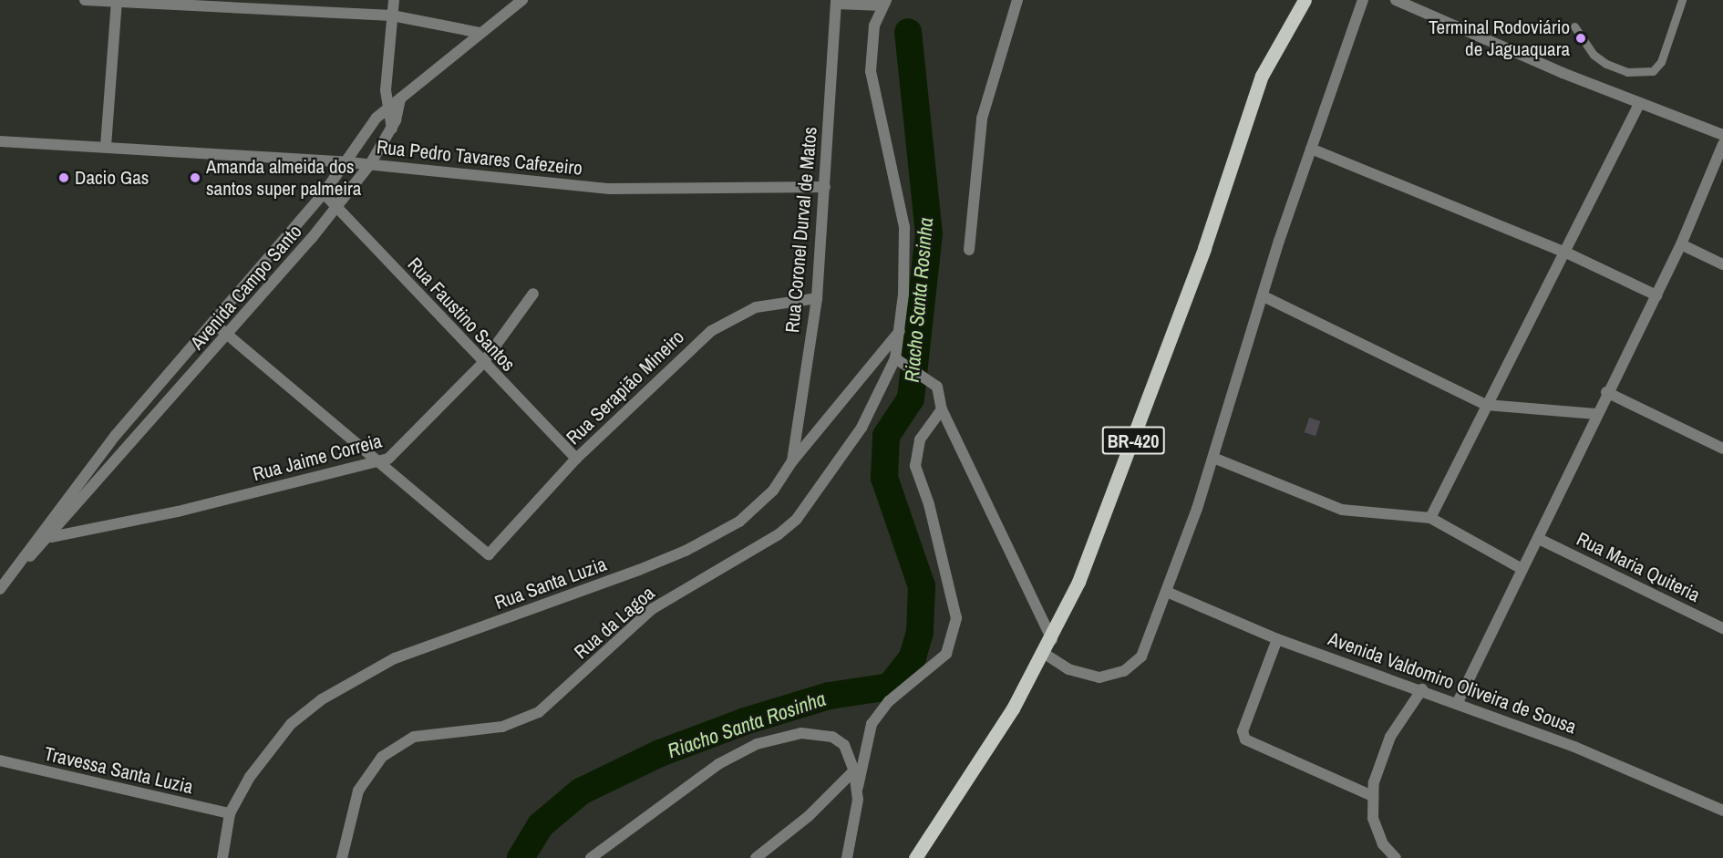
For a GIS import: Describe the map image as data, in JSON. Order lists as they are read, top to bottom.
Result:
{
  "streets": {
    "main road": ["BR-420"],
    "street": [
      "Rua Pedro Tavares Cafezeiro",
      "Rua Coronel Durval de Matos",
      "Avenida Campo Santo",
      "Rua Faustino Santos",
      "Rua Serapião Mineiro",
      "Rua Jaime Correia",
      "Rua Maria Quiteria",
      "Rua Santa Luzia",
      "Rua da Lagoa",
      "Avenida Valdomiro Oliveira de Sousa",
      "Travessa Santa Luzia"
    ]
  },
  "crossings": [
    ["Rua Pedro Tavares Cafezeiro", "Rua Coronel Durval de Matos"],
    ["Rua Pedro Tavares Cafezeiro", "Avenida Campo Santo"],
    ["Rua Coronel Durval de Matos", "Rua Serapião Mineiro"],
    ["Rua Coronel Durval de Matos", "Rua Santa Luzia"],
    ["Avenida Campo Santo", "Rua Faustino Santos"],
    ["Avenida Campo Santo", "Rua Jaime Correia"],
    ["Rua Faustino Santos", "Rua Serapião Mineiro"],
    ["Rua Faustino Santos", "Rua Jaime Correia"],
    ["Rua Serapião Mineiro", "Rua Jaime Correia"],
    ["Rua Santa Luzia", "Rua da Lagoa"],
    ["Rua Santa Luzia", "Travessa Santa Luzia"]
  ],
  "water": ["Riacho Santa Rosinha"],
  "places": ["Terminal Rodoviário de Jaguaquara", "Dacio Gas", "Amanda almeida dos santos super palmeira"]
}
